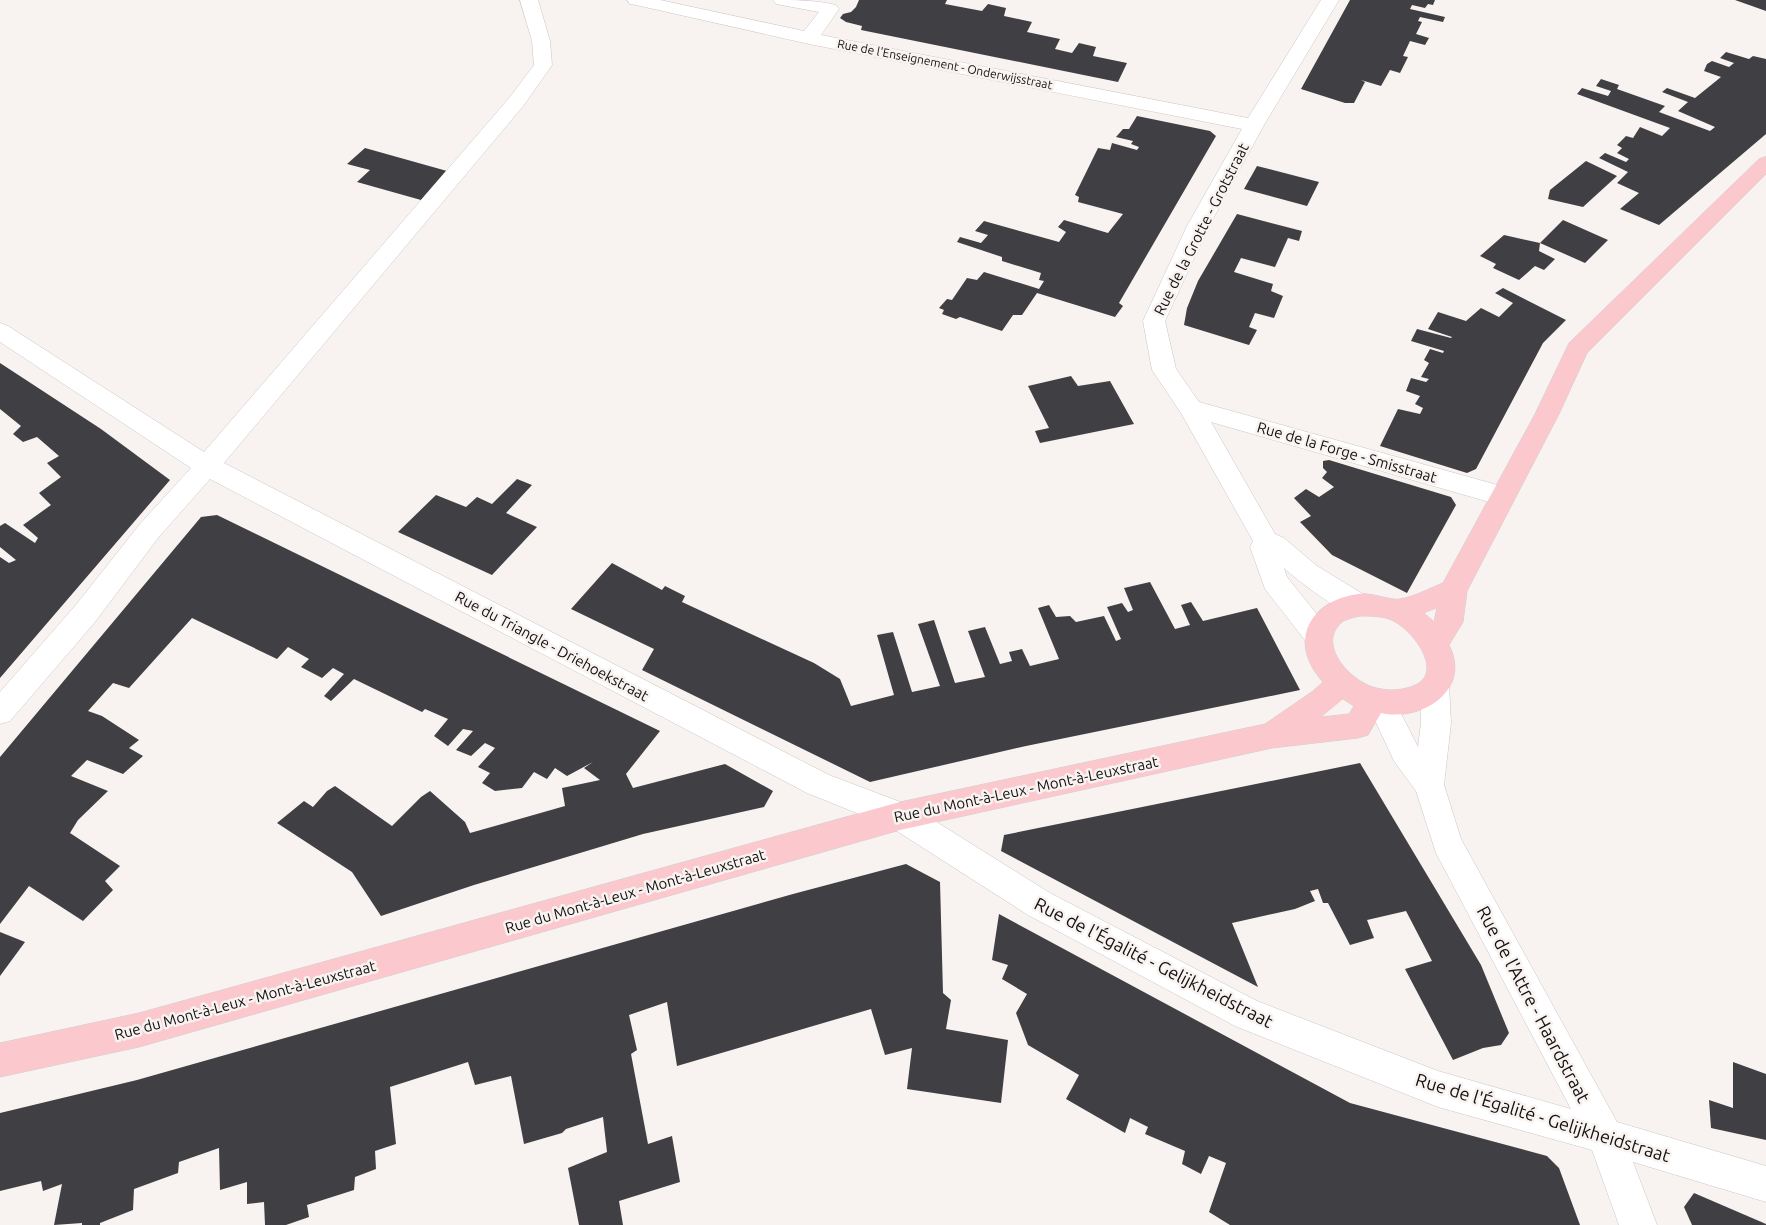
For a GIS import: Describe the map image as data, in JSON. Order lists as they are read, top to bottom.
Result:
{
  "streets": {
    "main road": ["Rue du Mont-à-Leux - Mont-à-Leuxstraat"],
    "street": [
      "Rue de l'Enseignement - Onderwijsstraat",
      "Rue de la Grotte - Grotstraat",
      "Rue de la Forge - Smisstraat",
      "Rue du Triangle - Driehoekstraat",
      "Rue de l'Égalité - Gelijkheidstraat",
      "Rue de l'Attre - Haardstraat"
    ]
  },
  "crossings": [
    ["Rue de l'Enseignement - Onderwijsstraat", "Rue de la Grotte - Grotstraat"],
    ["Rue de la Grotte - Grotstraat", "Rue de la Forge - Smisstraat"],
    ["Rue de la Grotte - Grotstraat", "Rue du Mont-à-Leux - Mont-à-Leuxstraat"],
    ["Rue de la Grotte - Grotstraat", "Rue de l'Attre - Haardstraat"],
    ["Rue du Triangle - Driehoekstraat", "Rue du Mont-à-Leux - Mont-à-Leuxstraat"],
    ["Rue du Triangle - Driehoekstraat", "Rue de l'Égalité - Gelijkheidstraat"],
    ["Rue du Mont-à-Leux - Mont-à-Leuxstraat", "Rue de l'Égalité - Gelijkheidstraat"],
    ["Rue du Mont-à-Leux - Mont-à-Leuxstraat", "Rue de l'Attre - Haardstraat"],
    ["Rue de l'Égalité - Gelijkheidstraat", "Rue de l'Attre - Haardstraat"]
  ]
}
